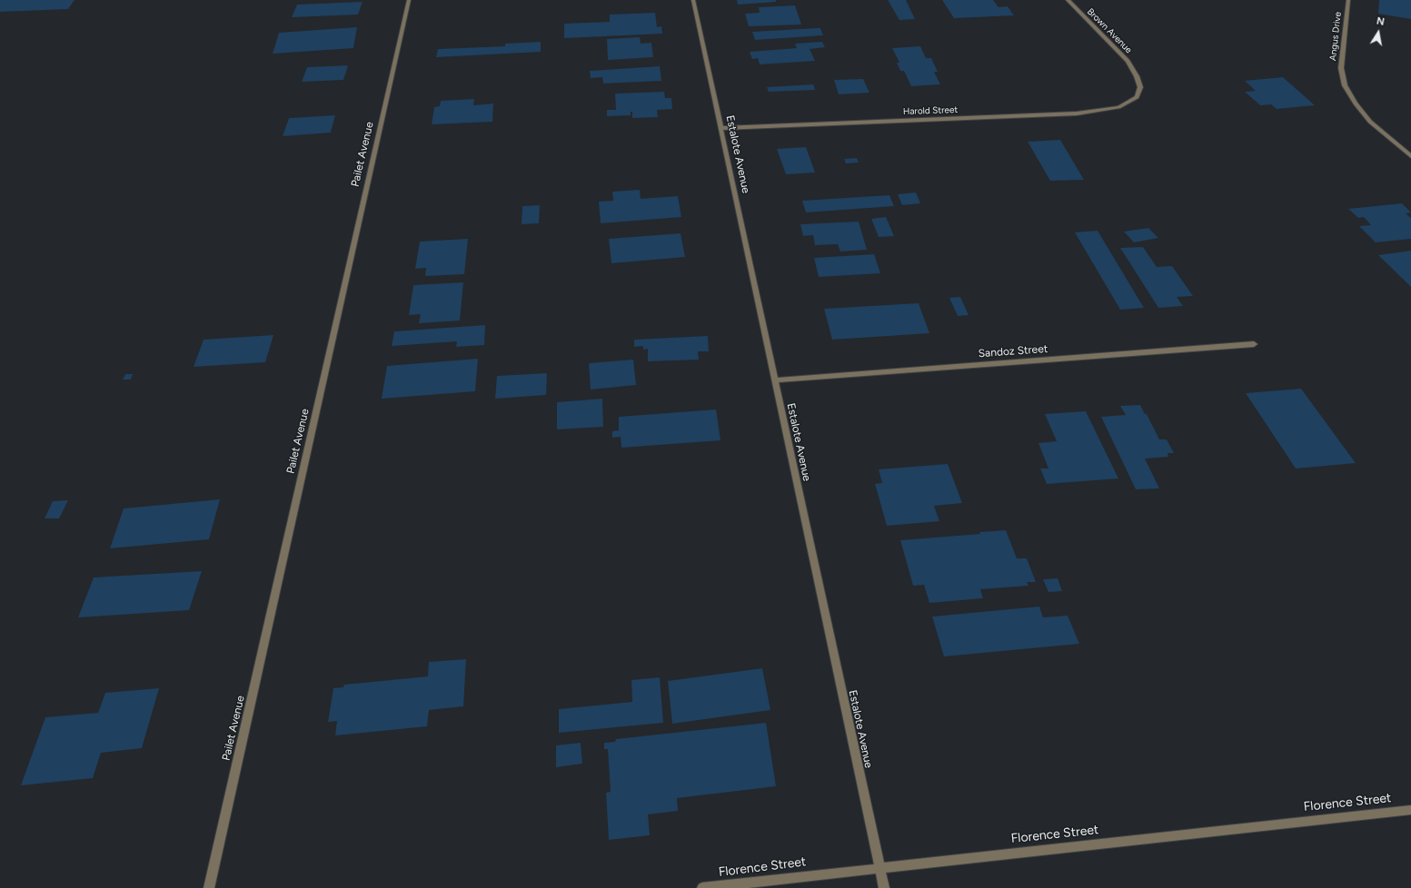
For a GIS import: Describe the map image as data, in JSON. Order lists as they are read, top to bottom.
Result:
{
  "streets": {
    "street": [
      "Brown Avenue",
      "Angus Drive",
      "Harold Street",
      "Pailet Avenue",
      "Estalote Avenue",
      "Sandoz Street",
      "Florence Street"
    ]
  },
  "crossings": [
    ["Brown Avenue", "Harold Street"],
    ["Harold Street", "Estalote Avenue"],
    ["Estalote Avenue", "Sandoz Street"],
    ["Estalote Avenue", "Florence Street"]
  ],
  "north": "top"
}
